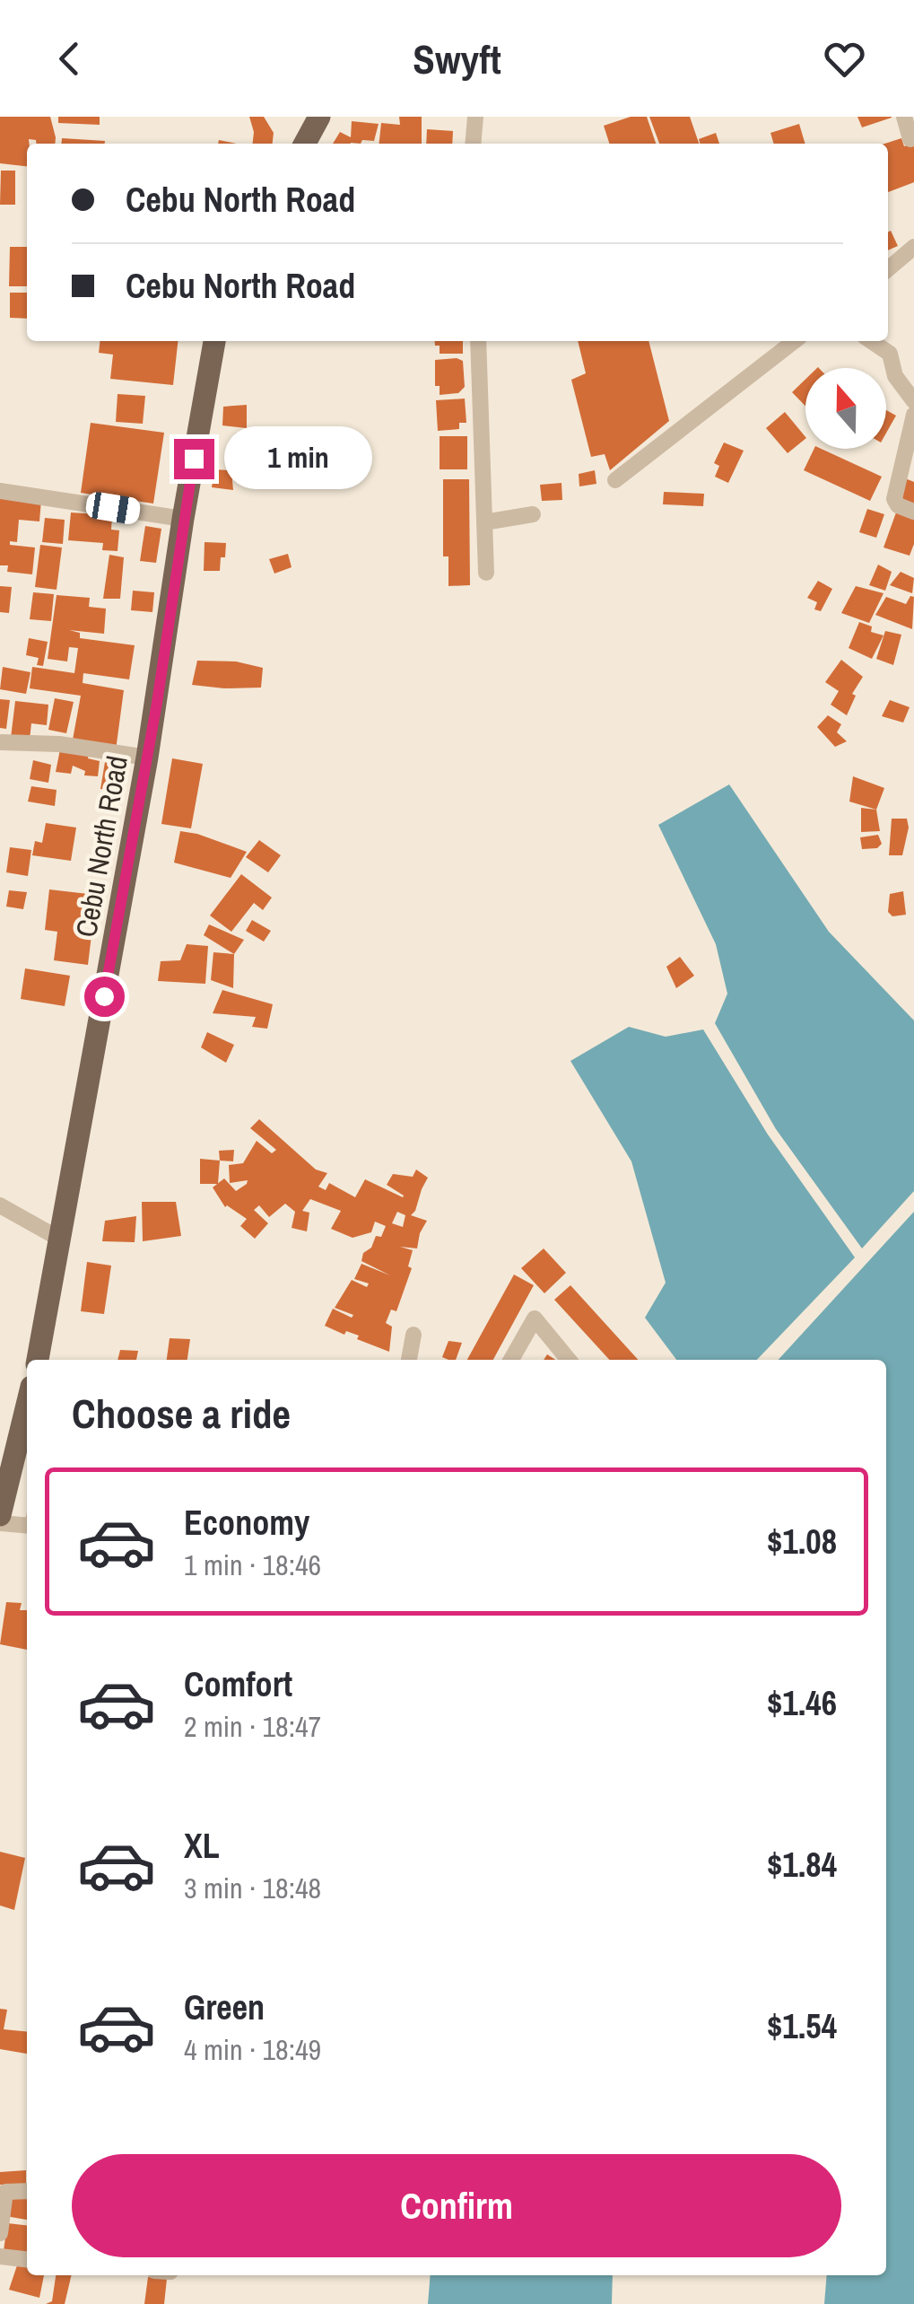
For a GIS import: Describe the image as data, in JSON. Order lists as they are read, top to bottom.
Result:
{
  "streets": {
    "main road": ["Cebu North Road"]
  },
  "north": "top",
  "page": {
    "header": "Swyft",
    "banner": ["Cebu North Road", "Cebu North Road"],
    "bubble": "1 min",
    "heading": "Choose a ride",
    "list": [
      {
        "name": "Economy",
        "note": "1 min · 18:46",
        "value": "$1.08"
      },
      {
        "name": "Comfort",
        "note": "2 min · 18:47",
        "value": "$1.46"
      },
      {
        "name": "XL",
        "note": "3 min · 18:48",
        "value": "$1.84"
      },
      {
        "name": "Green",
        "note": "4 min · 18:49",
        "value": "$1.54"
      }
    ],
    "buttons": "Confirm"
  }
}
